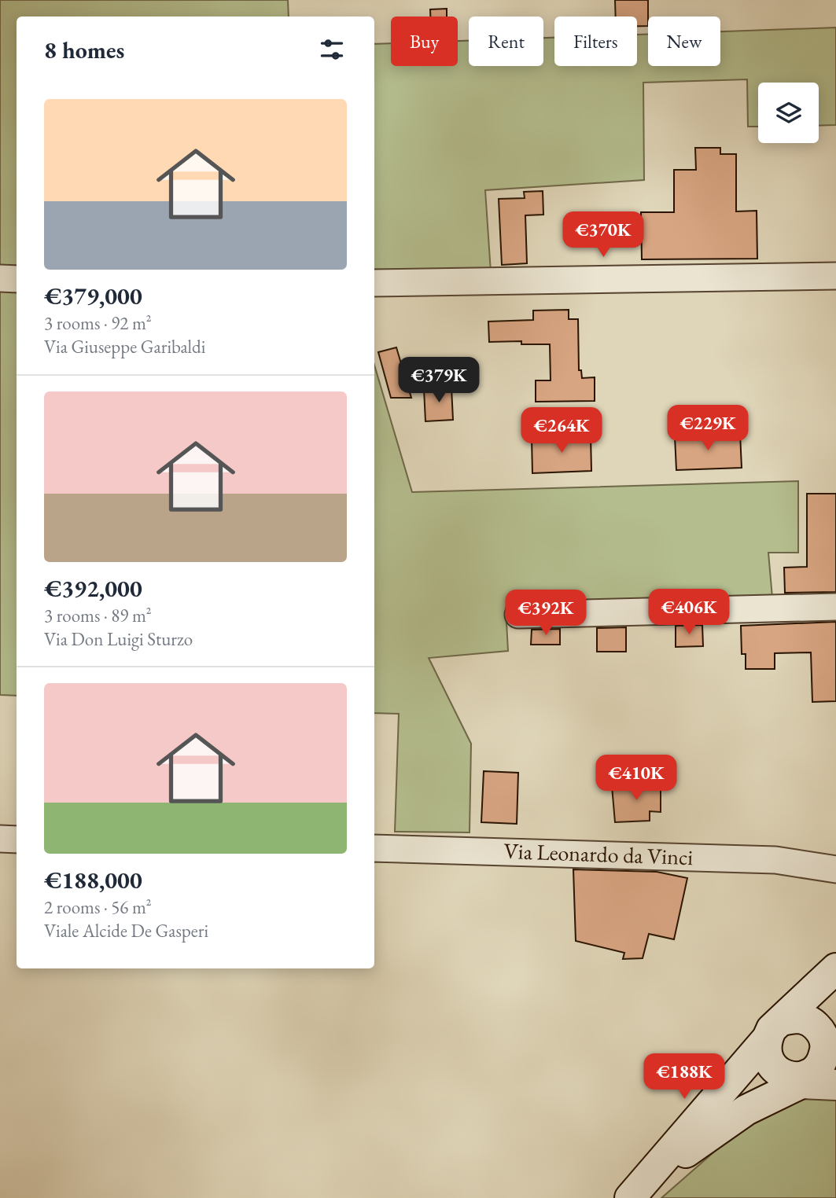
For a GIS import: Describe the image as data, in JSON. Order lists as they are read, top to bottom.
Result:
{
  "streets": {
    "street": ["Via Leonardo da Vinci"]
  },
  "page": {
    "chip": [
      "Buy",
      "Rent",
      "Filters",
      "New"
    ],
    "heading": "8 homes",
    "list": [
      {
        "name": "€379,000",
        "note": "3 rooms · 92 m² · Via Giuseppe Garibaldi"
      },
      {
        "name": "€392,000",
        "note": "3 rooms · 89 m² · Via Don Luigi Sturzo"
      },
      {
        "name": "€188,000",
        "note": "2 rooms · 56 m² · Viale Alcide De Gasperi"
      }
    ],
    "price": [
      "€370K",
      "€379K",
      "€229K",
      "€264K",
      "€406K",
      "€392K",
      "€410K",
      "€188K"
    ]
  }
}
